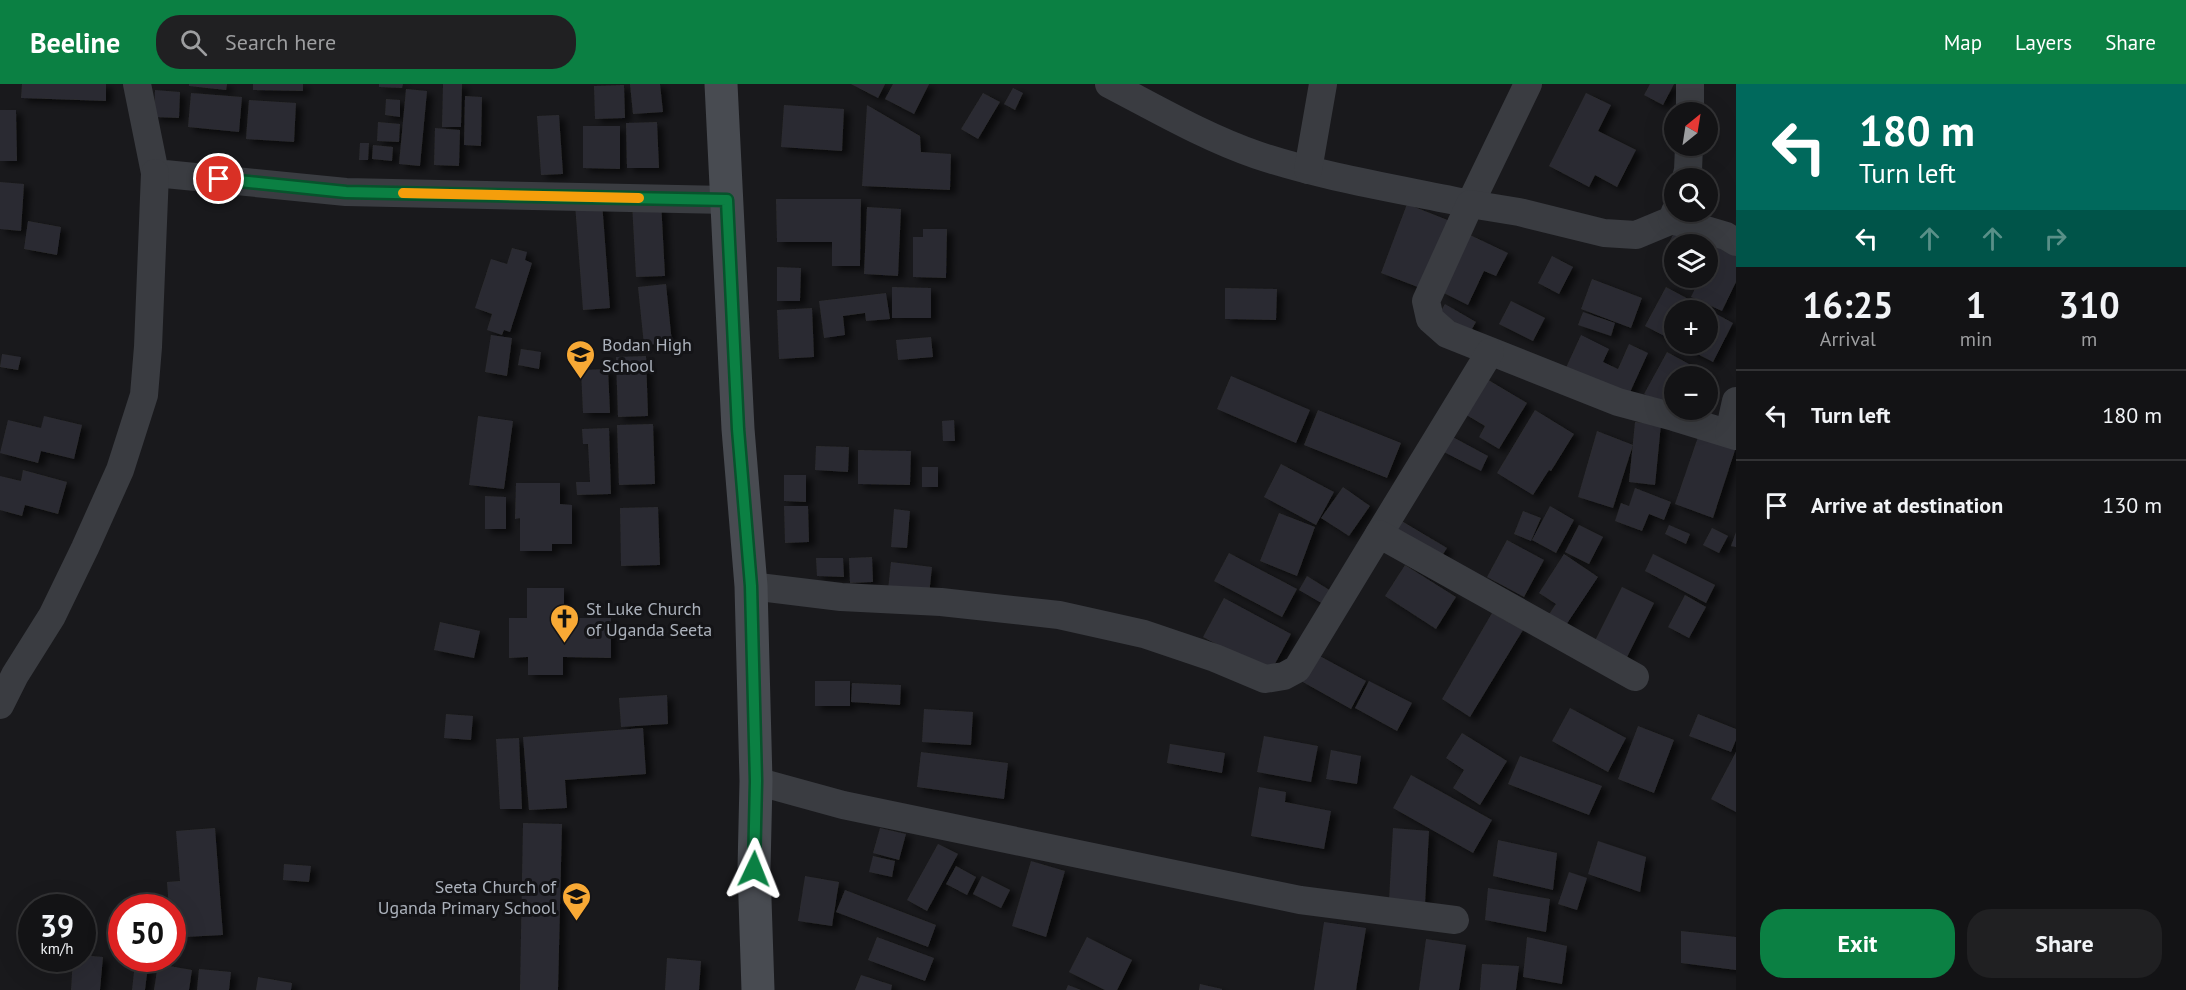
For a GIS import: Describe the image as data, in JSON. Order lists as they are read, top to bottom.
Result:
{
  "places": {
    "school or university": ["Bodan High School", "Seeta Church of Uganda Primary School"],
    "church": ["St Luke Church of Uganda Seeta"]
  },
  "north": "top right",
  "page": {
    "header": "Beeline",
    "search": "Search here",
    "nav": ["Map", "Layers", "Share"],
    "turn": ["180 m", "Turn left"],
    "map_buttons": ["+", "−"],
    "eta": [
      "16:25",
      "Arrival",
      "1",
      "min",
      "310",
      "m"
    ],
    "list": [
      {
        "name": "Turn left",
        "value": "180 m"
      },
      {
        "name": "Arrive at destination",
        "value": "130 m"
      }
    ],
    "speed": "39 km/h",
    "limit": "50",
    "buttons": ["Exit", "Share"]
  }
}
